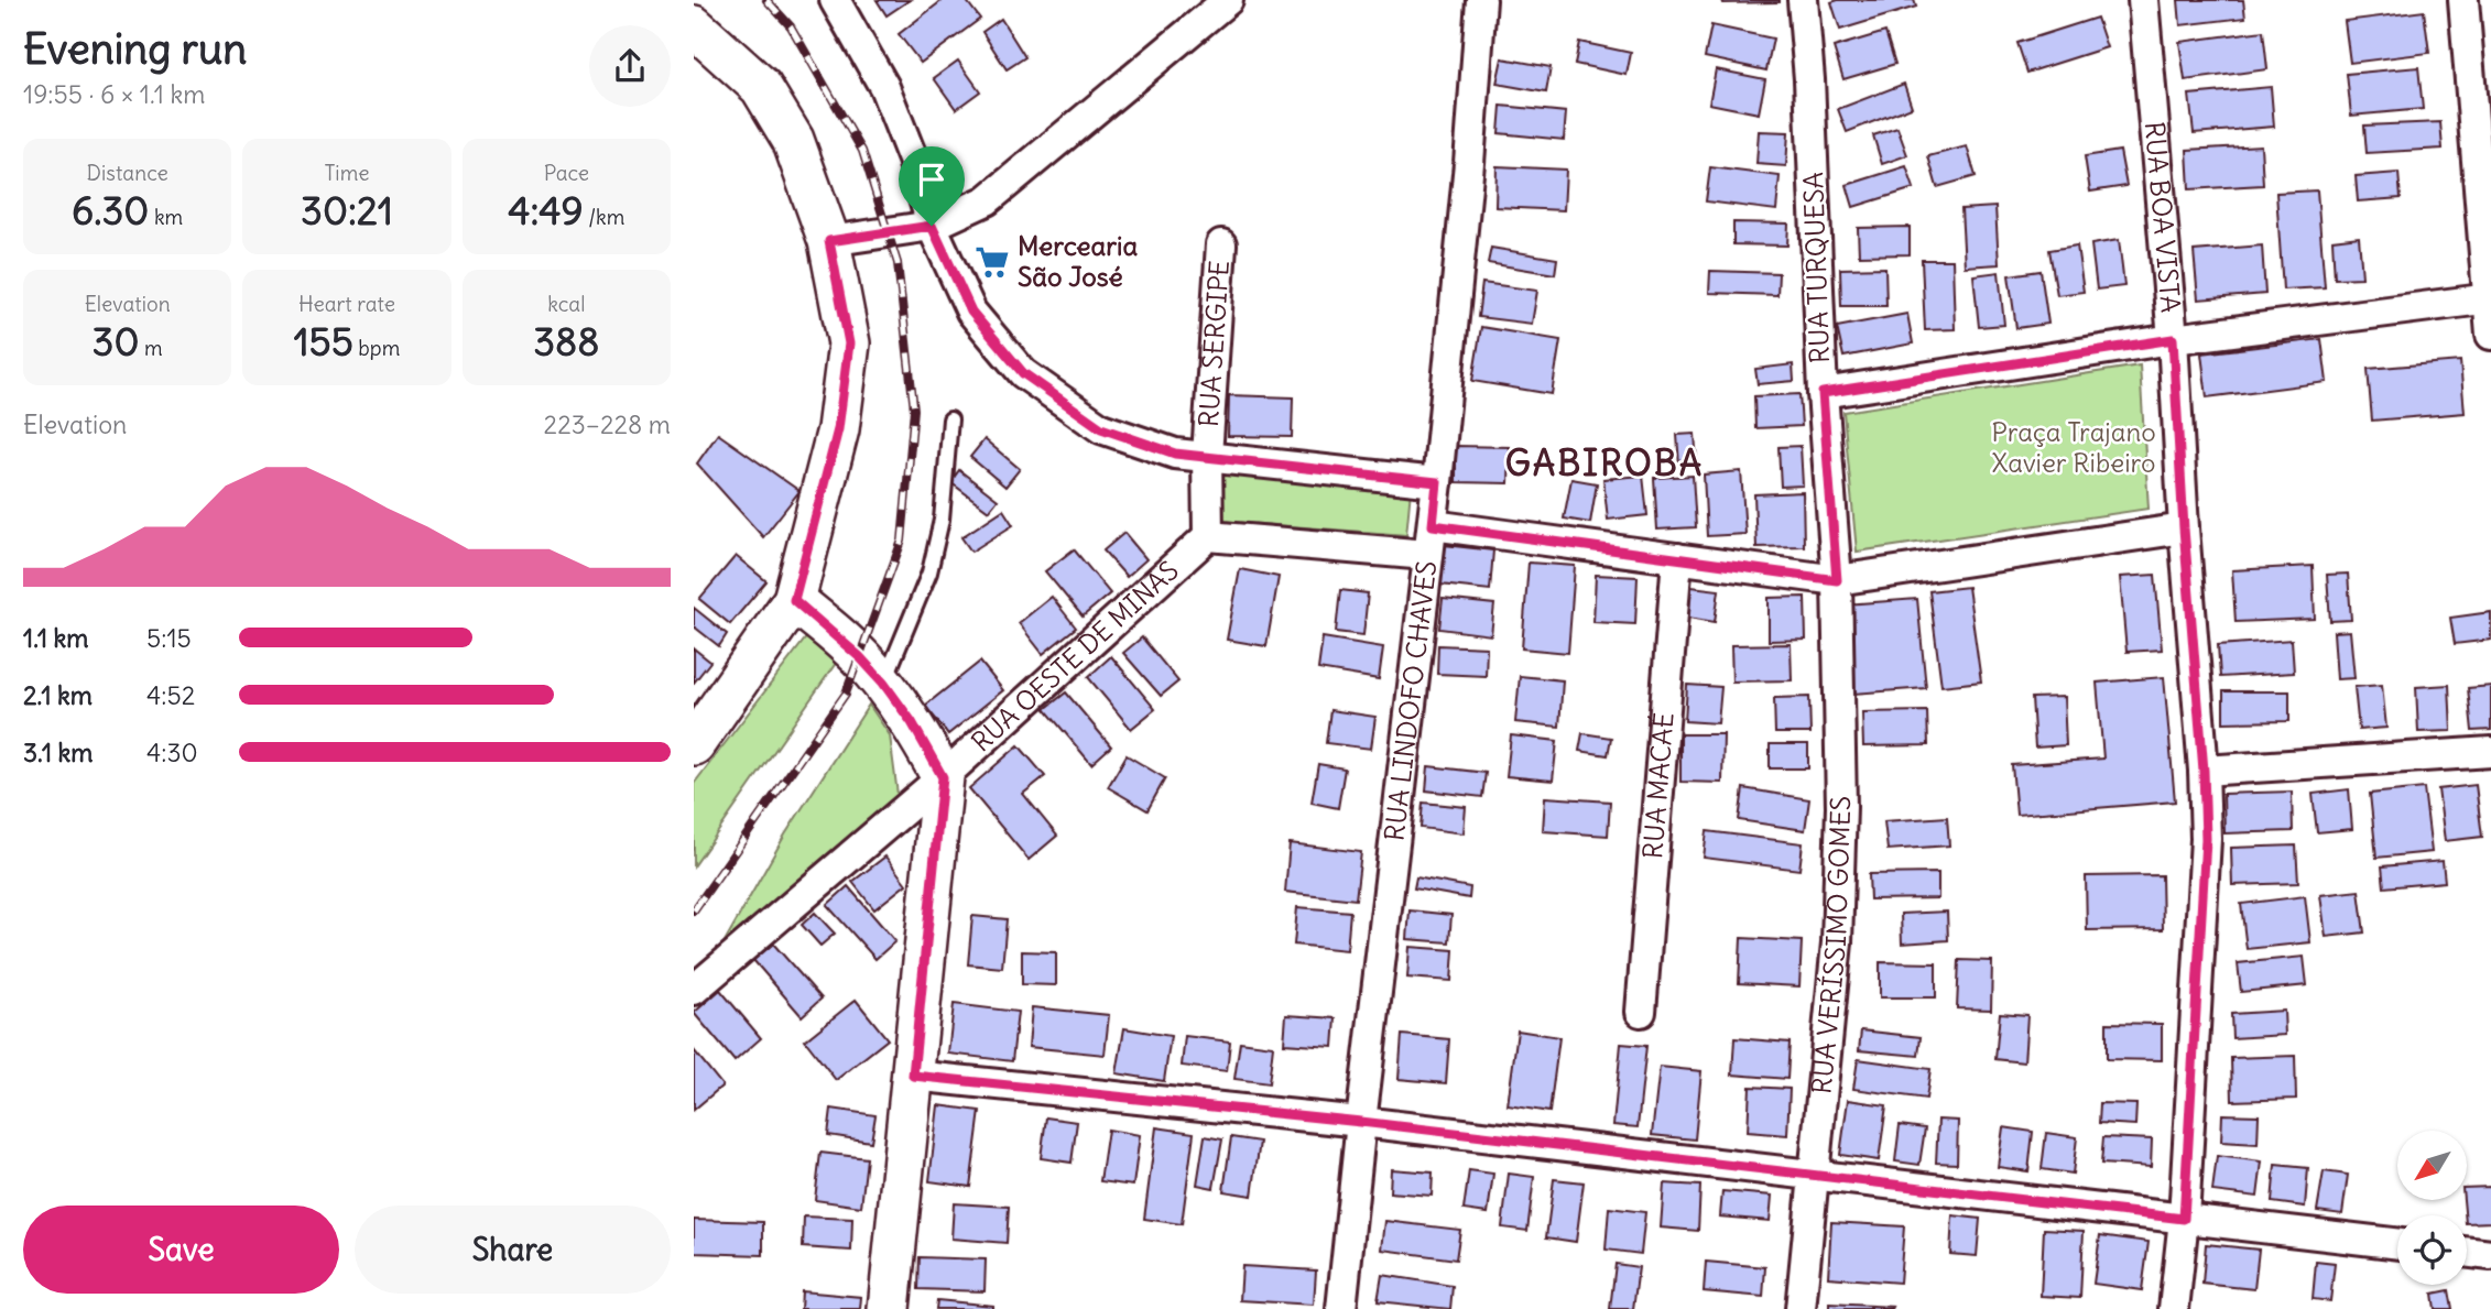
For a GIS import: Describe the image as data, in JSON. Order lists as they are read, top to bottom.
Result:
{
  "streets": {
    "street": [
      "RUA BOA VISTA",
      "RUA TURQUESA",
      "RUA SERGIPE",
      "RUA OESTE DE MINAS",
      "RUA LINDOFO CHAVES",
      "RUA MACAÉ",
      "RUA VERÍSSIMO GOMES"
    ]
  },
  "crossings": [
    ["RUA TURQUESA", "RUA VERÍSSIMO GOMES"],
    ["RUA SERGIPE", "RUA OESTE DE MINAS"]
  ],
  "districts": ["GABIROBA"],
  "parks": ["Praça Trajano Xavier Ribeiro"],
  "places": {
    "supermarket": ["Mercearia São José"]
  },
  "north": "bottom left",
  "page": {
    "heading": ["Evening run", "19:55 · 6 × 1.1 km"],
    "stats": [
      ["Distance", "6.30 km"],
      ["Time", "30:21"],
      ["Pace", "4:49 /km"],
      ["Elevation", "30 m"],
      ["Heart rate", "155 bpm"],
      ["kcal", "388"]
    ],
    "chart": ["Elevation", "223–228 m"],
    "list": [
      {
        "name": "1.1 km",
        "note": "5:15"
      },
      {
        "name": "2.1 km",
        "note": "4:52"
      },
      {
        "name": "3.1 km",
        "note": "4:30"
      }
    ],
    "buttons": ["Save", "Share"]
  }
}
